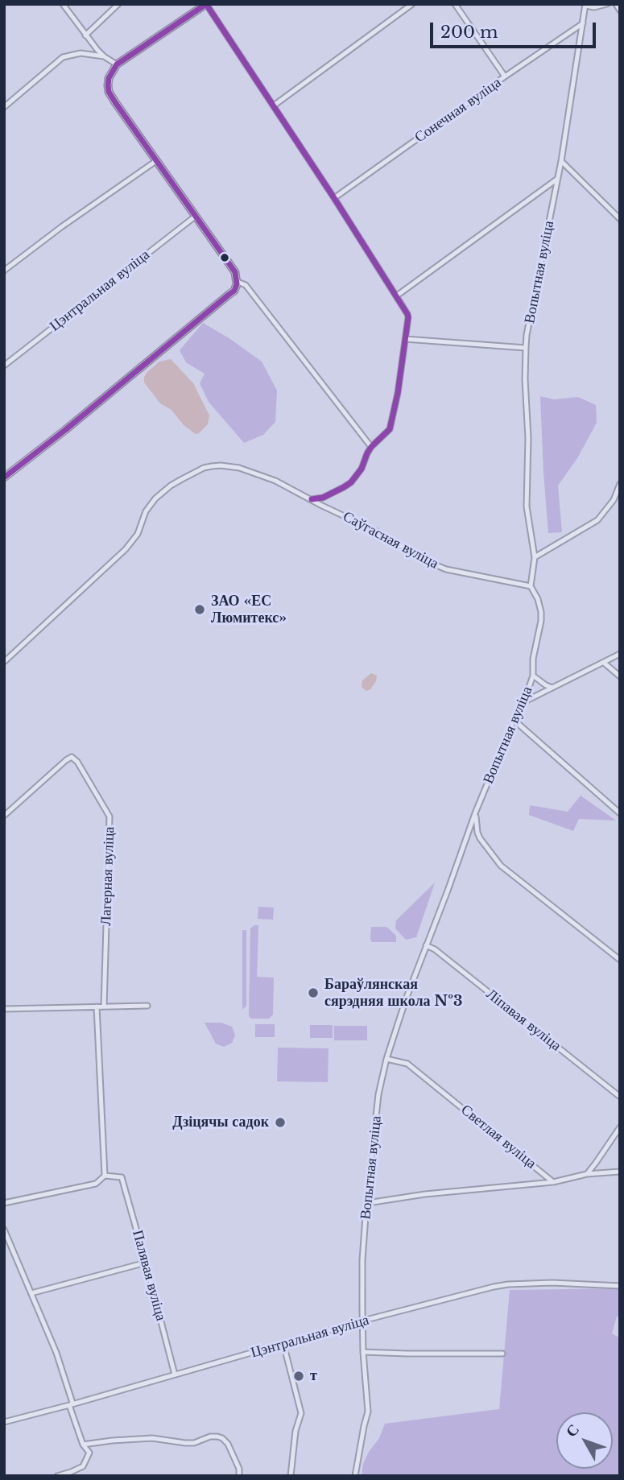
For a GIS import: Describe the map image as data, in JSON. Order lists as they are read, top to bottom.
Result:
{
  "streets": {
    "street": [
      "Сонечная вуліца",
      "Вопытная вуліца",
      "Цэнтральная вуліца",
      "Саўгасная вуліца",
      "Лагерная вуліца",
      "Ліпавая вуліца",
      "Светлая вуліца",
      "Палявая вуліца"
    ]
  },
  "crossings": [
    ["Сонечная вуліца", "Вопытная вуліца"],
    ["Вопытная вуліца", "Цэнтральная вуліца"],
    ["Вопытная вуліца", "Саўгасная вуліца"],
    ["Вопытная вуліца", "Ліпавая вуліца"],
    ["Вопытная вуліца", "Светлая вуліца"],
    ["Цэнтральная вуліца", "Палявая вуліца"]
  ],
  "places": [
    "ЗАО «ЕС Люмитекс»",
    "Бараўлянская сярэдняя школа №3",
    "Дзіцячы садок",
    "т"
  ],
  "scale_bar": "200 m",
  "north": "top left"
}
